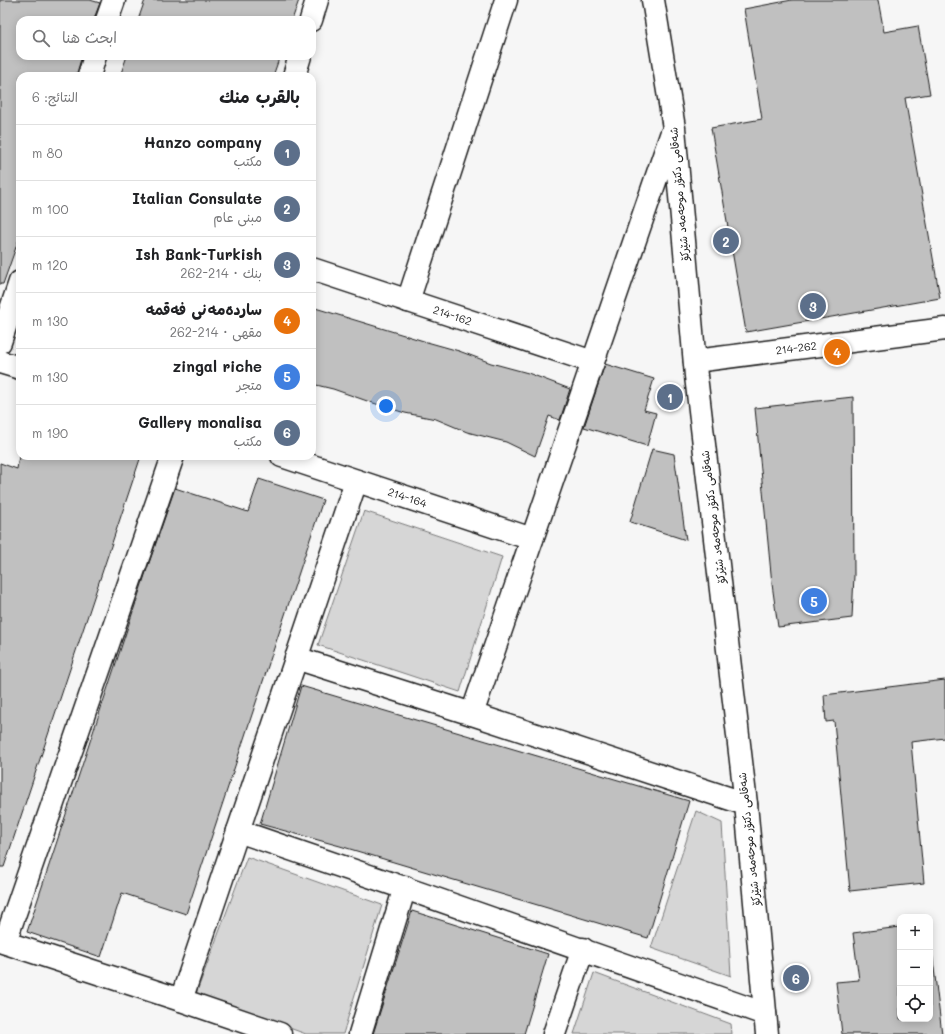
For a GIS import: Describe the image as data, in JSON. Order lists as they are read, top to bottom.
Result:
{
  "streets": {
    "street": [
      "شەقامی دکتۆر موحەمەد شێرکۆ",
      "214-162",
      "214-262",
      "214-164"
    ]
  },
  "crossings": [
    ["شەقامی دکتۆر موحەمەد شێرکۆ", "214-262"]
  ],
  "page": {
    "search": "ابحث هنا",
    "heading": ["بالقرب منك", "النتائج: 6"],
    "list": [
      {
        "mark": "1",
        "name": "Hanzo company",
        "note": "مكتب",
        "value": "80 m"
      },
      {
        "mark": "2",
        "name": "Italian Consulate",
        "note": "مبنى عام",
        "value": "100 m"
      },
      {
        "mark": "3",
        "name": "Ish Bank-Turkish",
        "note": "بنك · 214-262",
        "value": "120 m"
      },
      {
        "mark": "4",
        "name": "ساردەمەنی فەقمە",
        "note": "مقهى · 214-262",
        "value": "130 m"
      },
      {
        "mark": "5",
        "name": "zingal riche",
        "note": "متجر",
        "value": "130 m"
      },
      {
        "mark": "6",
        "name": "Gallery monalisa",
        "note": "مكتب",
        "value": "190 m"
      }
    ],
    "pins": [
      "2",
      "3",
      "4",
      "1",
      "5",
      "6"
    ],
    "map_buttons": ["+", "−"]
  }
}
